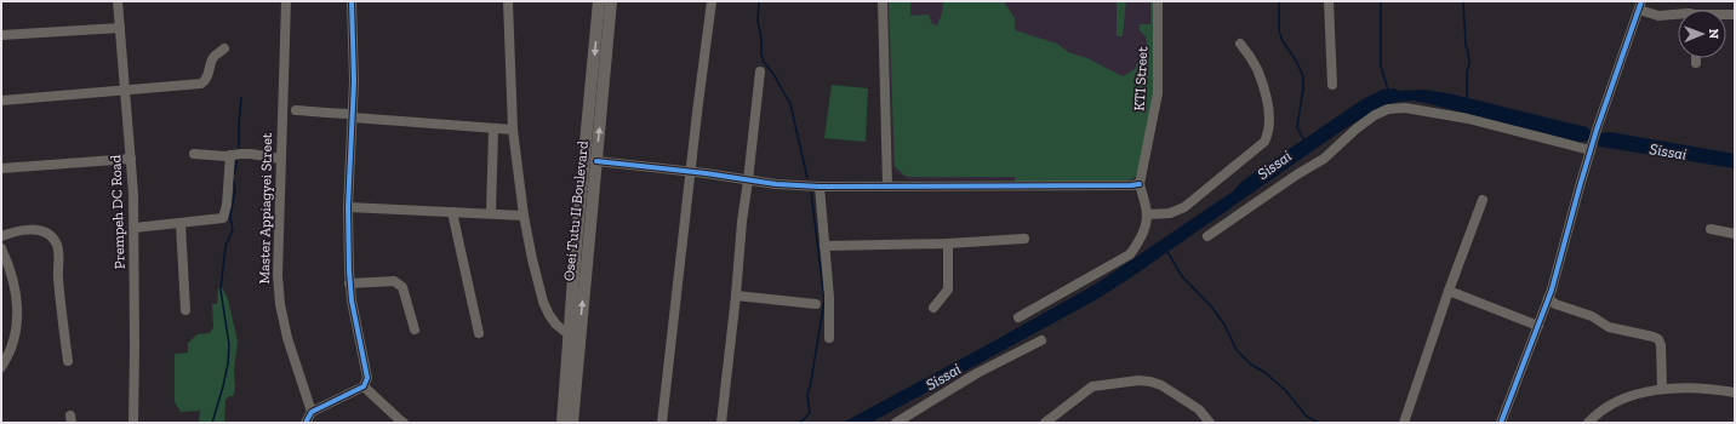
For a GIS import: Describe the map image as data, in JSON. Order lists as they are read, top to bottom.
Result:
{
  "streets": {
    "main road": ["Osei Tutu II Boulevard"],
    "street": ["KTI Street", "Master Appiagyei Street", "Prempeh DC Road"]
  },
  "water": ["Sissai"],
  "north": "right"
}
